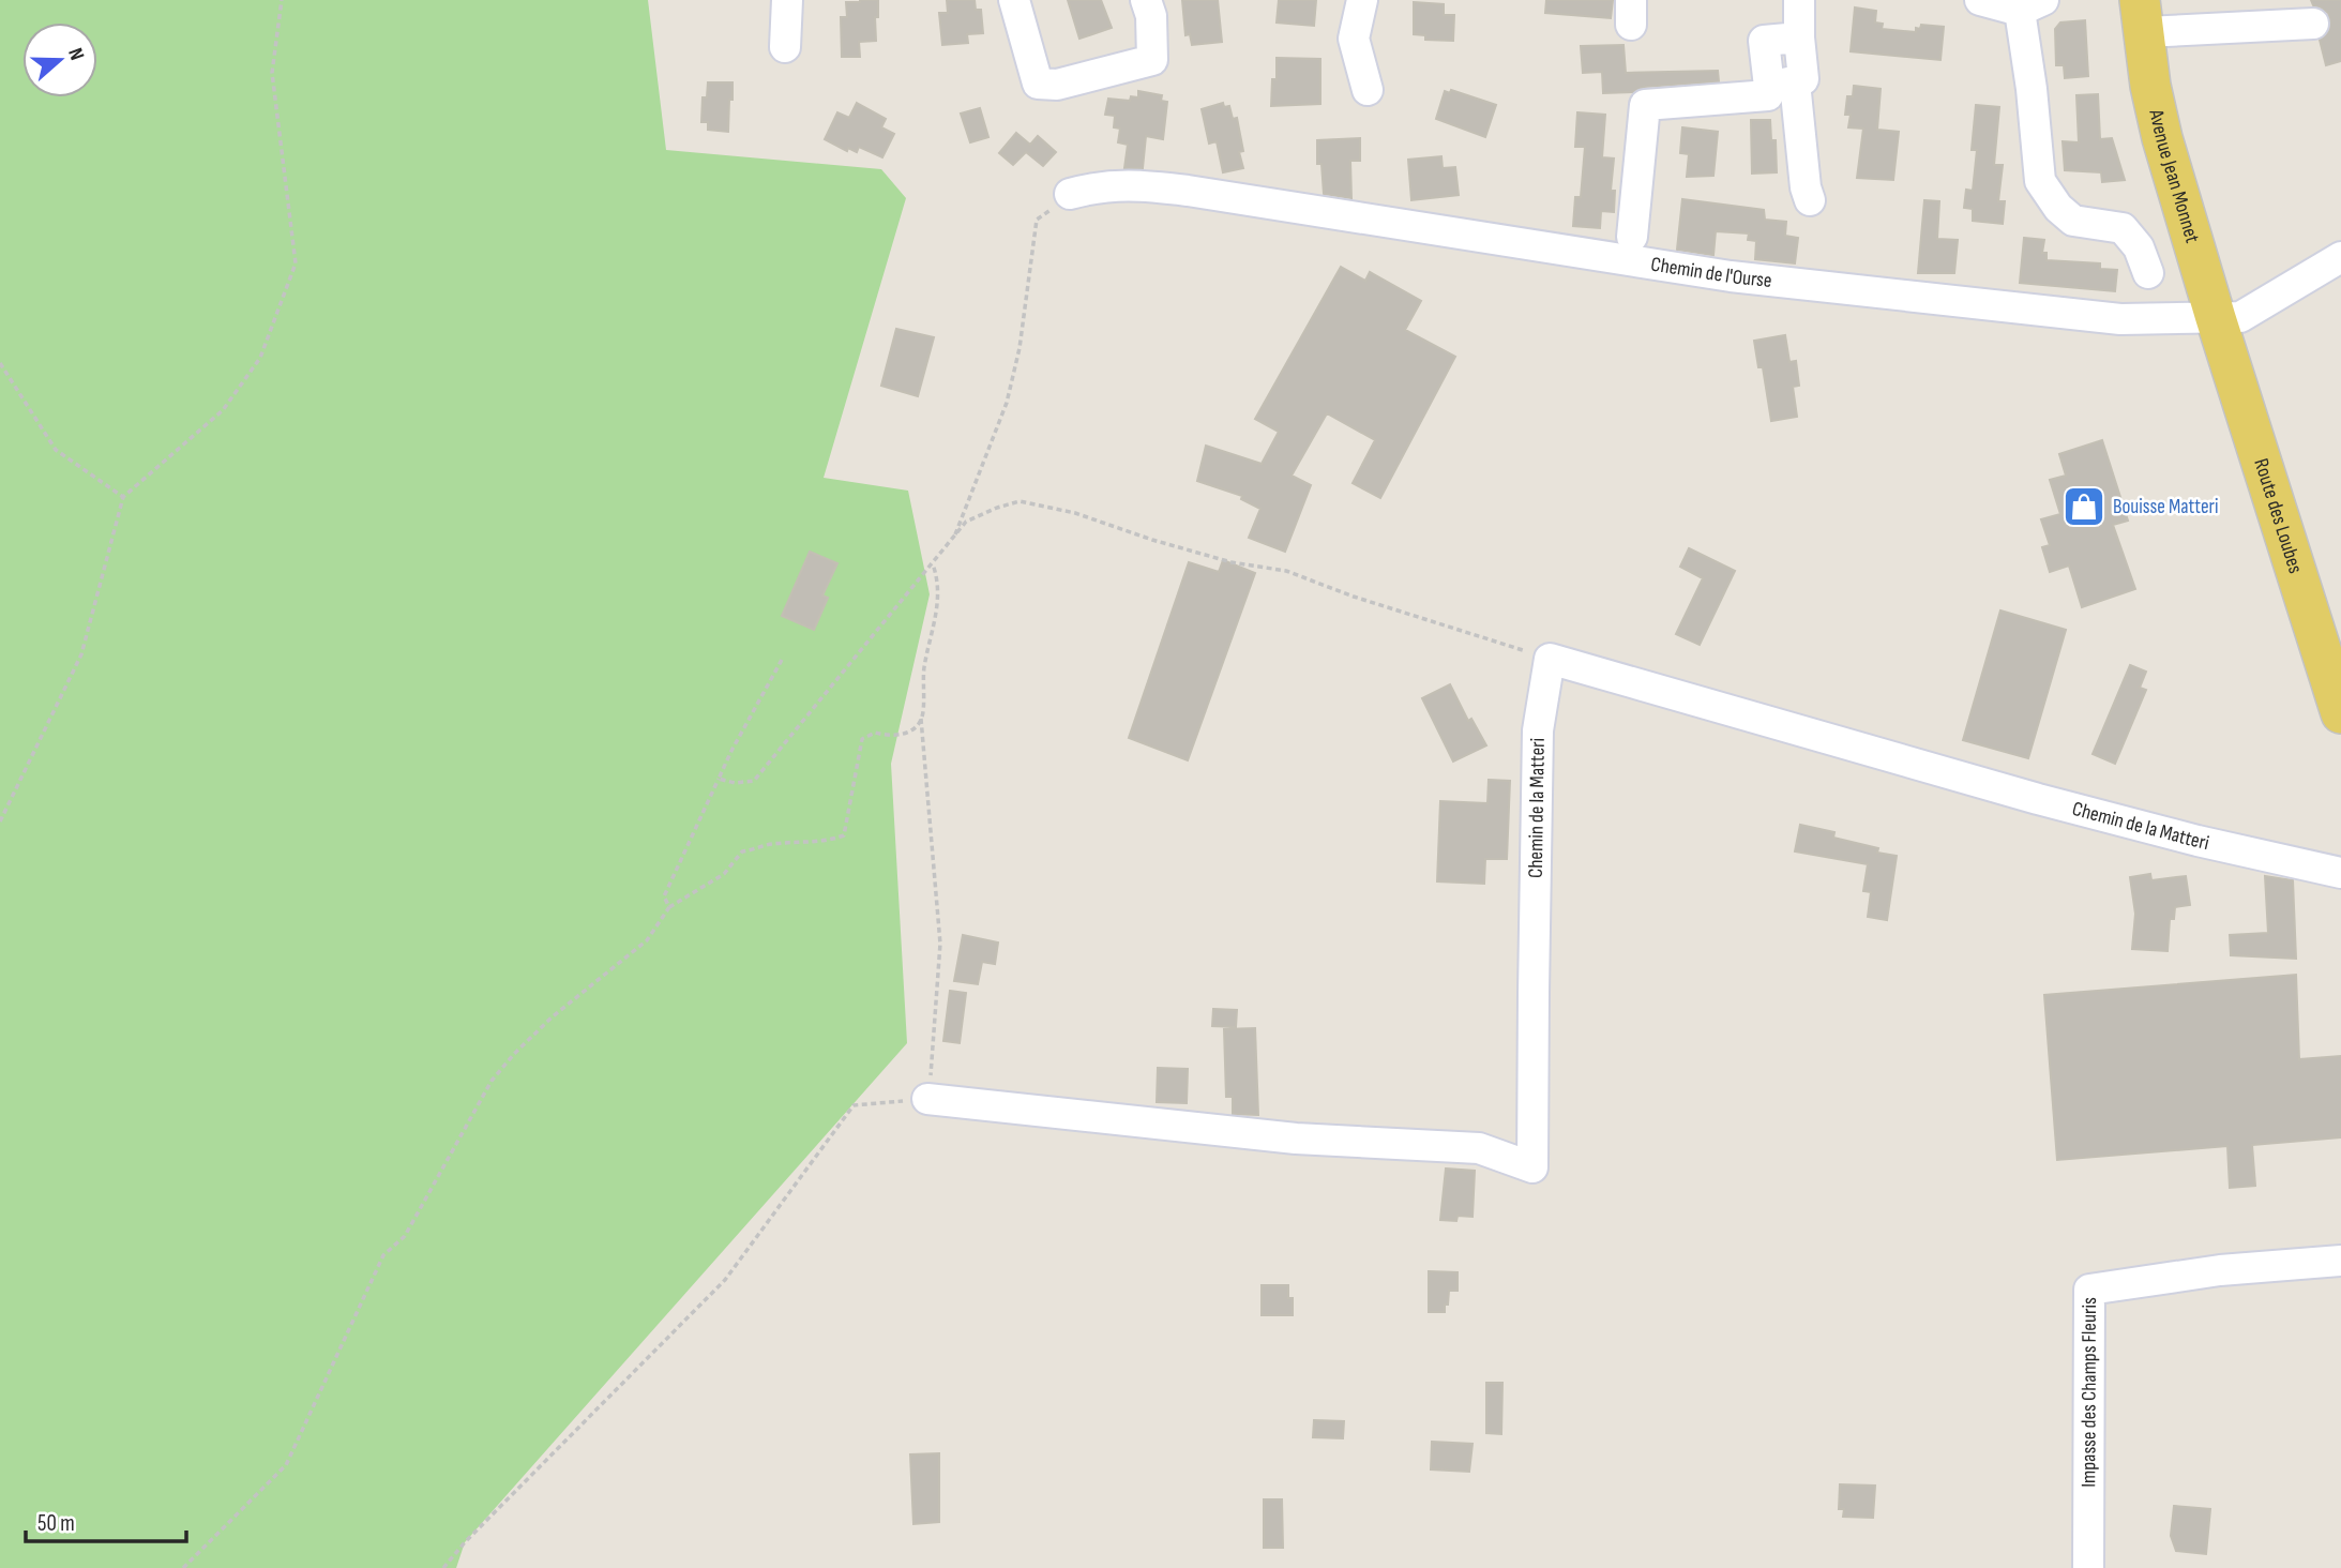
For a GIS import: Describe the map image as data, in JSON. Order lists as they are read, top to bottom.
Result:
{
  "streets": {
    "main road": ["Avenue Jean Monnet", "Route des Loubes"],
    "street": ["Chemin de l'Ourse", "Chemin de la Matteri", "Impasse des Champs Fleuris"]
  },
  "crossings": [
    ["Avenue Jean Monnet", "Chemin de l'Ourse"],
    ["Avenue Jean Monnet", "Route des Loubes"],
    ["Chemin de l'Ourse", "Route des Loubes"]
  ],
  "places": {
    "shop": ["Bouisse Matteri"]
  },
  "scale_bar": "50 m",
  "north": "right"
}
